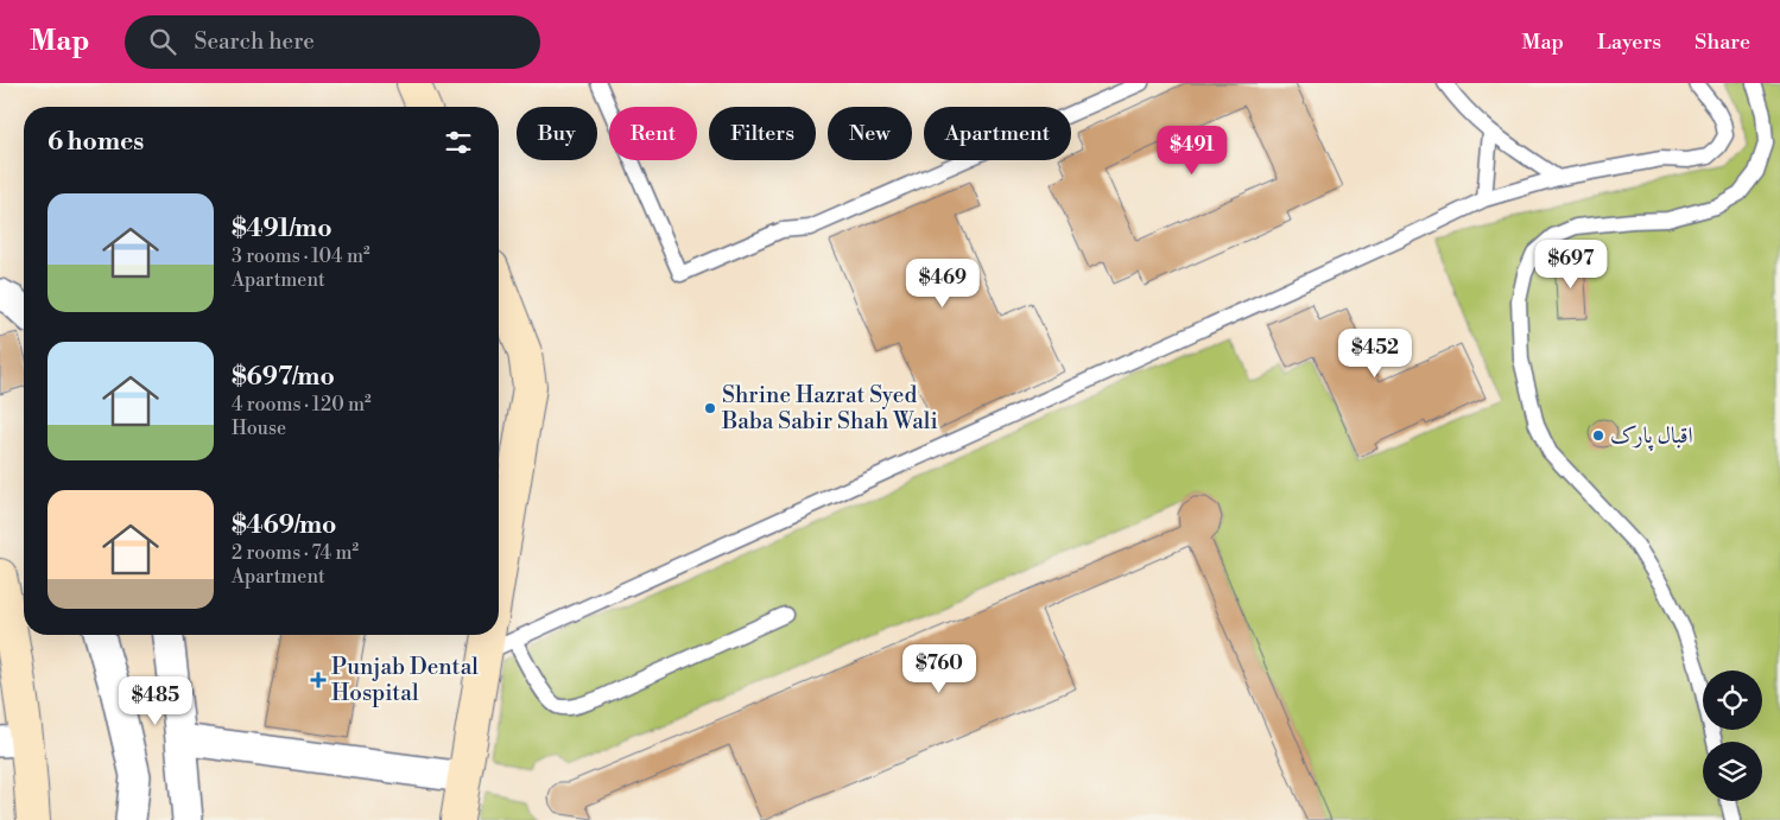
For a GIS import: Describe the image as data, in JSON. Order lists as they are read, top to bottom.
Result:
{
  "places": {
    "other": ["Shrine Hazrat Syed Baba Sabir Shah Wali", "اقبال پارک"],
    "health": ["Punjab Dental Hospital"]
  },
  "page": {
    "header": "Map",
    "search": "Search here",
    "nav": ["Map", "Layers", "Share"],
    "chip": [
      "Buy",
      "Rent",
      "Filters",
      "New",
      "Apartment"
    ],
    "heading": "6 homes",
    "price": [
      "$491",
      "$697",
      "$469",
      "$452",
      "$760",
      "$485"
    ],
    "list": [
      {
        "name": "$491/mo",
        "note": "3 rooms · 104 m² · Apartment"
      },
      {
        "name": "$697/mo",
        "note": "4 rooms · 120 m² · House"
      },
      {
        "name": "$469/mo",
        "note": "2 rooms · 74 m² · Apartment"
      }
    ]
  }
}
